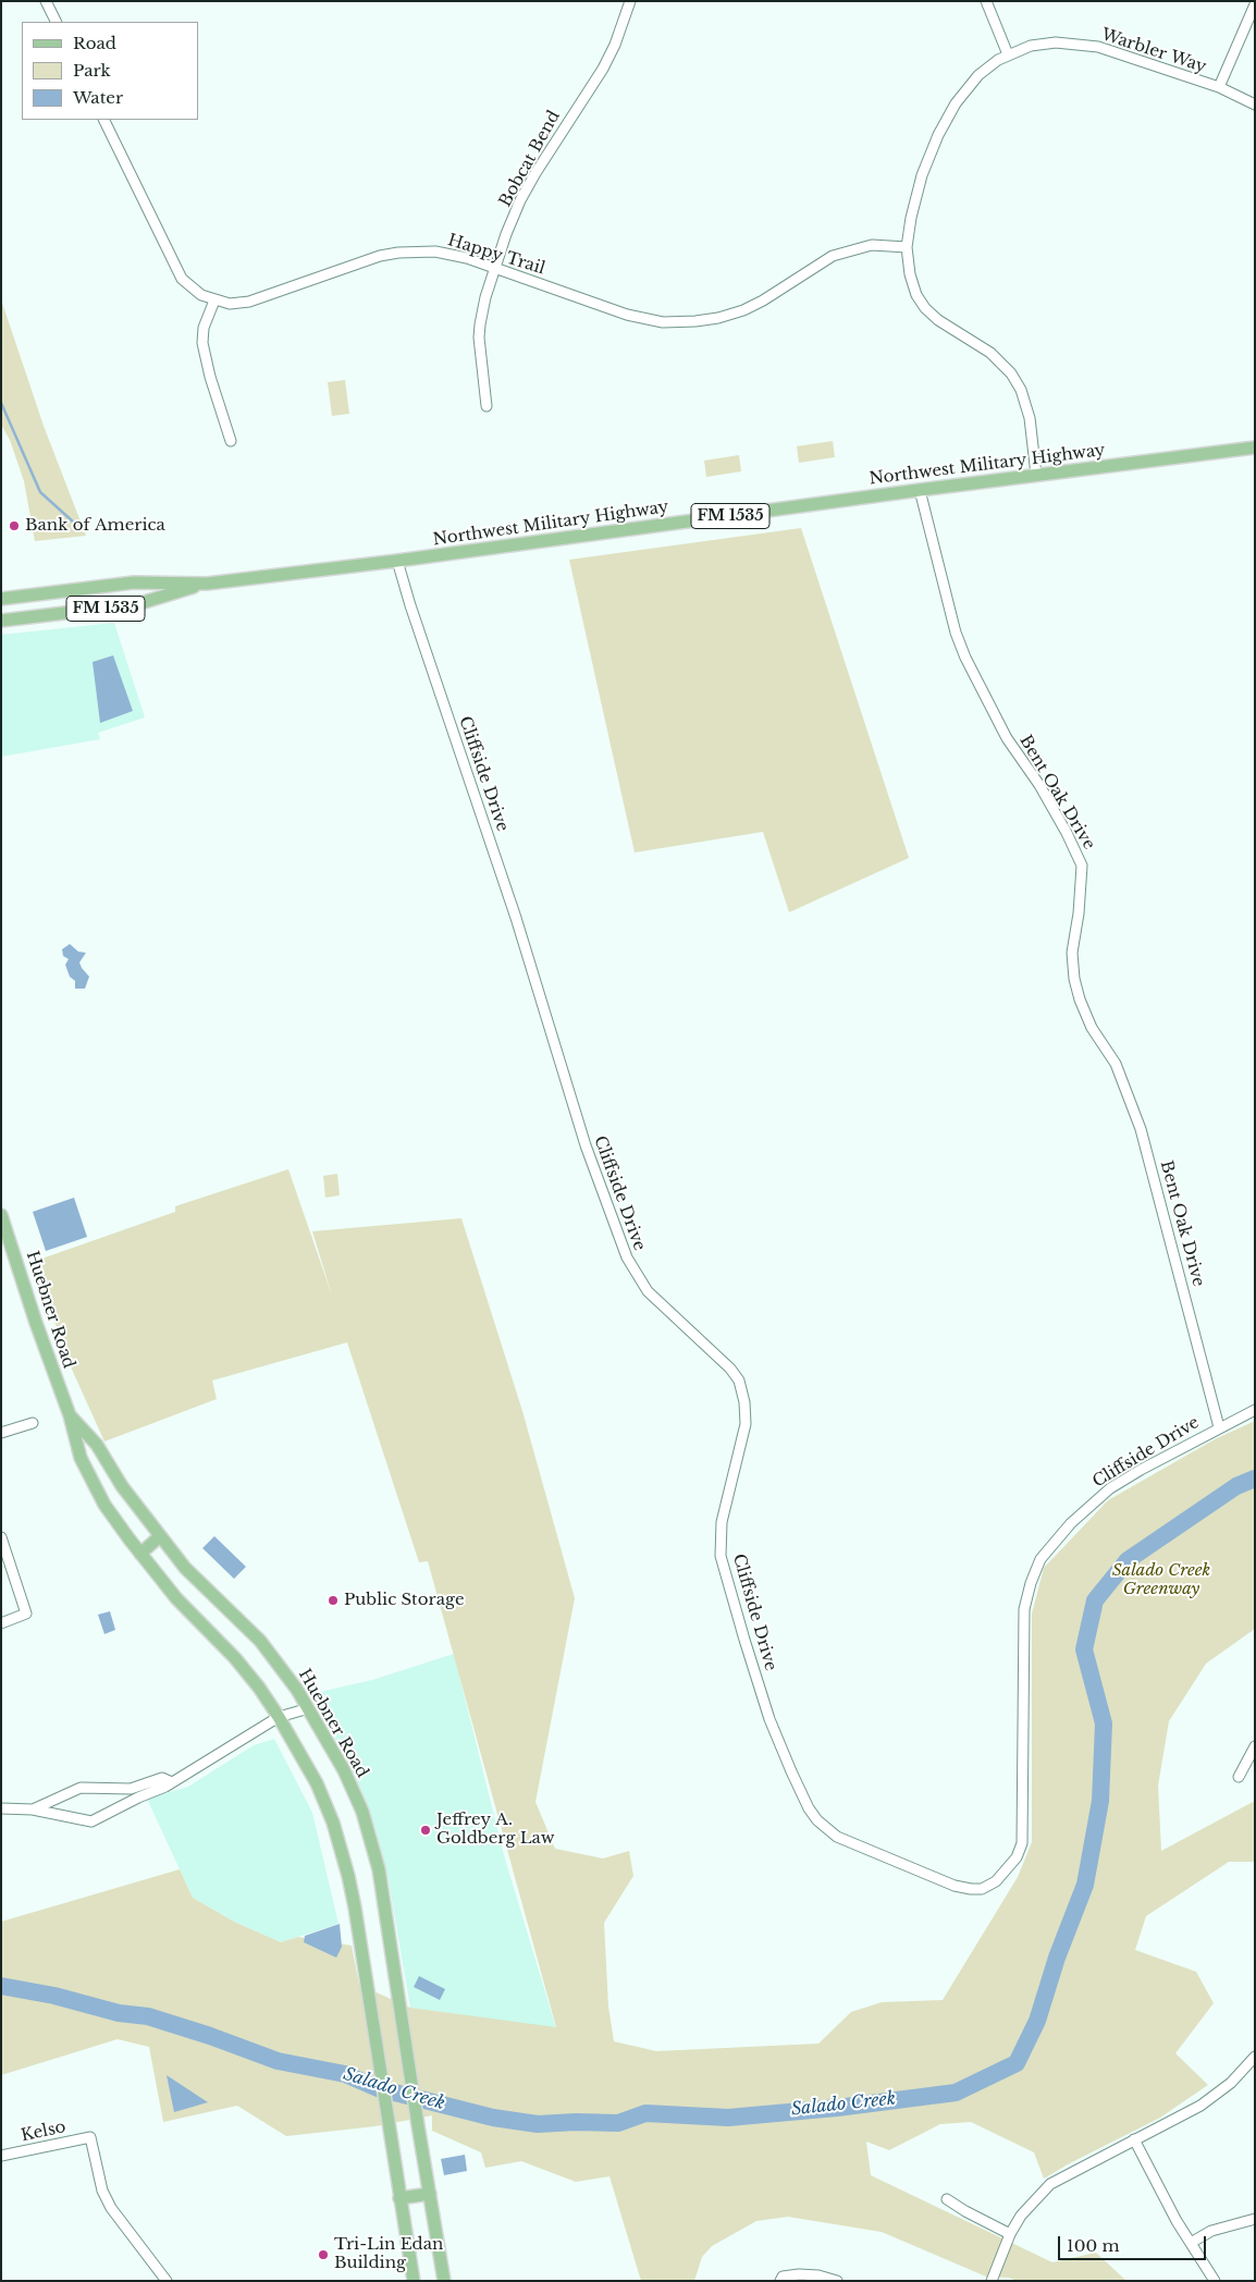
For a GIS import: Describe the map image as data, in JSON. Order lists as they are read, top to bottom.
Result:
{
  "streets": {
    "main road": ["Northwest Military Highway", "FM 1535", "Huebner Road"],
    "street": [
      "Warbler Way",
      "Bobcat Bend",
      "Happy Trail",
      "Cliffside Drive",
      "Bent Oak Drive",
      "Kelso"
    ]
  },
  "crossings": [
    ["Warbler Way", "Happy Trail"],
    ["Warbler Way", "Northwest Military Highway"],
    ["Bobcat Bend", "Happy Trail"],
    ["Northwest Military Highway", "Cliffside Drive"],
    ["Northwest Military Highway", "Bent Oak Drive"],
    ["Cliffside Drive", "Bent Oak Drive"]
  ],
  "water": ["Salado Creek"],
  "parks": ["Salado Creek Greenway"],
  "places": [
    "Bank of America",
    "Public Storage",
    "Jeffrey A. Goldberg Law",
    "Tri-Lin Edan Building"
  ],
  "legend": ["Road", "Park", "Water"],
  "scale_bar": "100 m"
}
